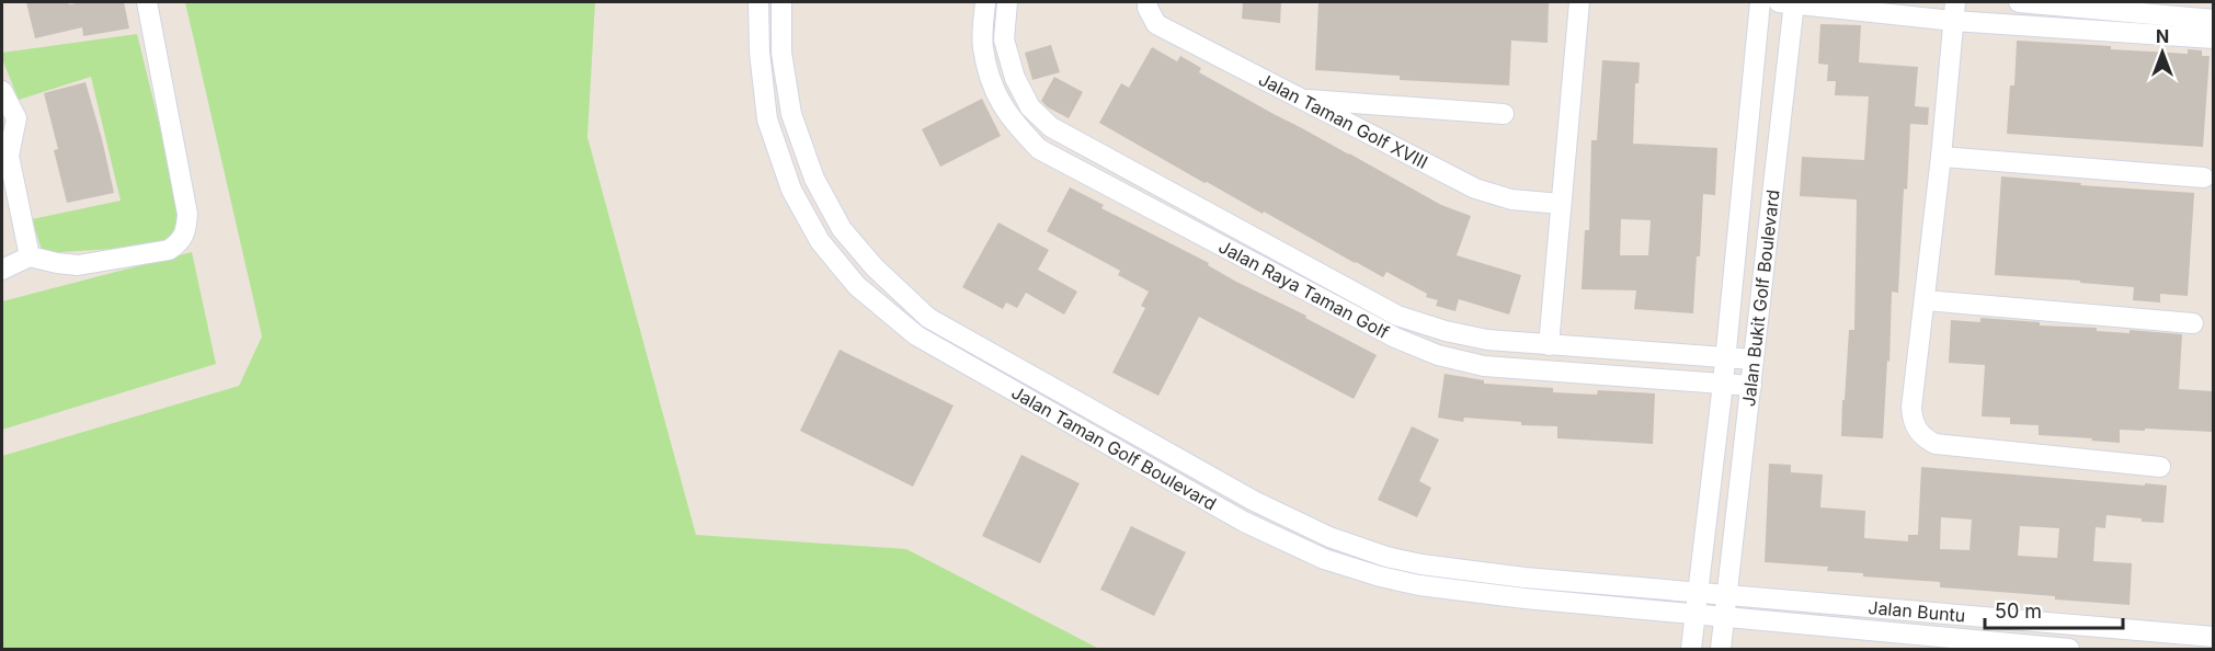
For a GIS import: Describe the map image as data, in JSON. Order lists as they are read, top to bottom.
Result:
{
  "streets": {
    "street": [
      "Jalan Taman Golf XVIII",
      "Jalan Raya Taman Golf",
      "Jalan Bukit Golf Boulevard",
      "Jalan Taman Golf Boulevard",
      "Jalan Buntu"
    ]
  },
  "crossings": [
    ["Jalan Raya Taman Golf", "Jalan Bukit Golf Boulevard"],
    ["Jalan Bukit Golf Boulevard", "Jalan Taman Golf Boulevard"],
    ["Jalan Bukit Golf Boulevard", "Jalan Buntu"],
    ["Jalan Taman Golf Boulevard", "Jalan Buntu"]
  ],
  "scale_bar": "50 m",
  "north": "top"
}
